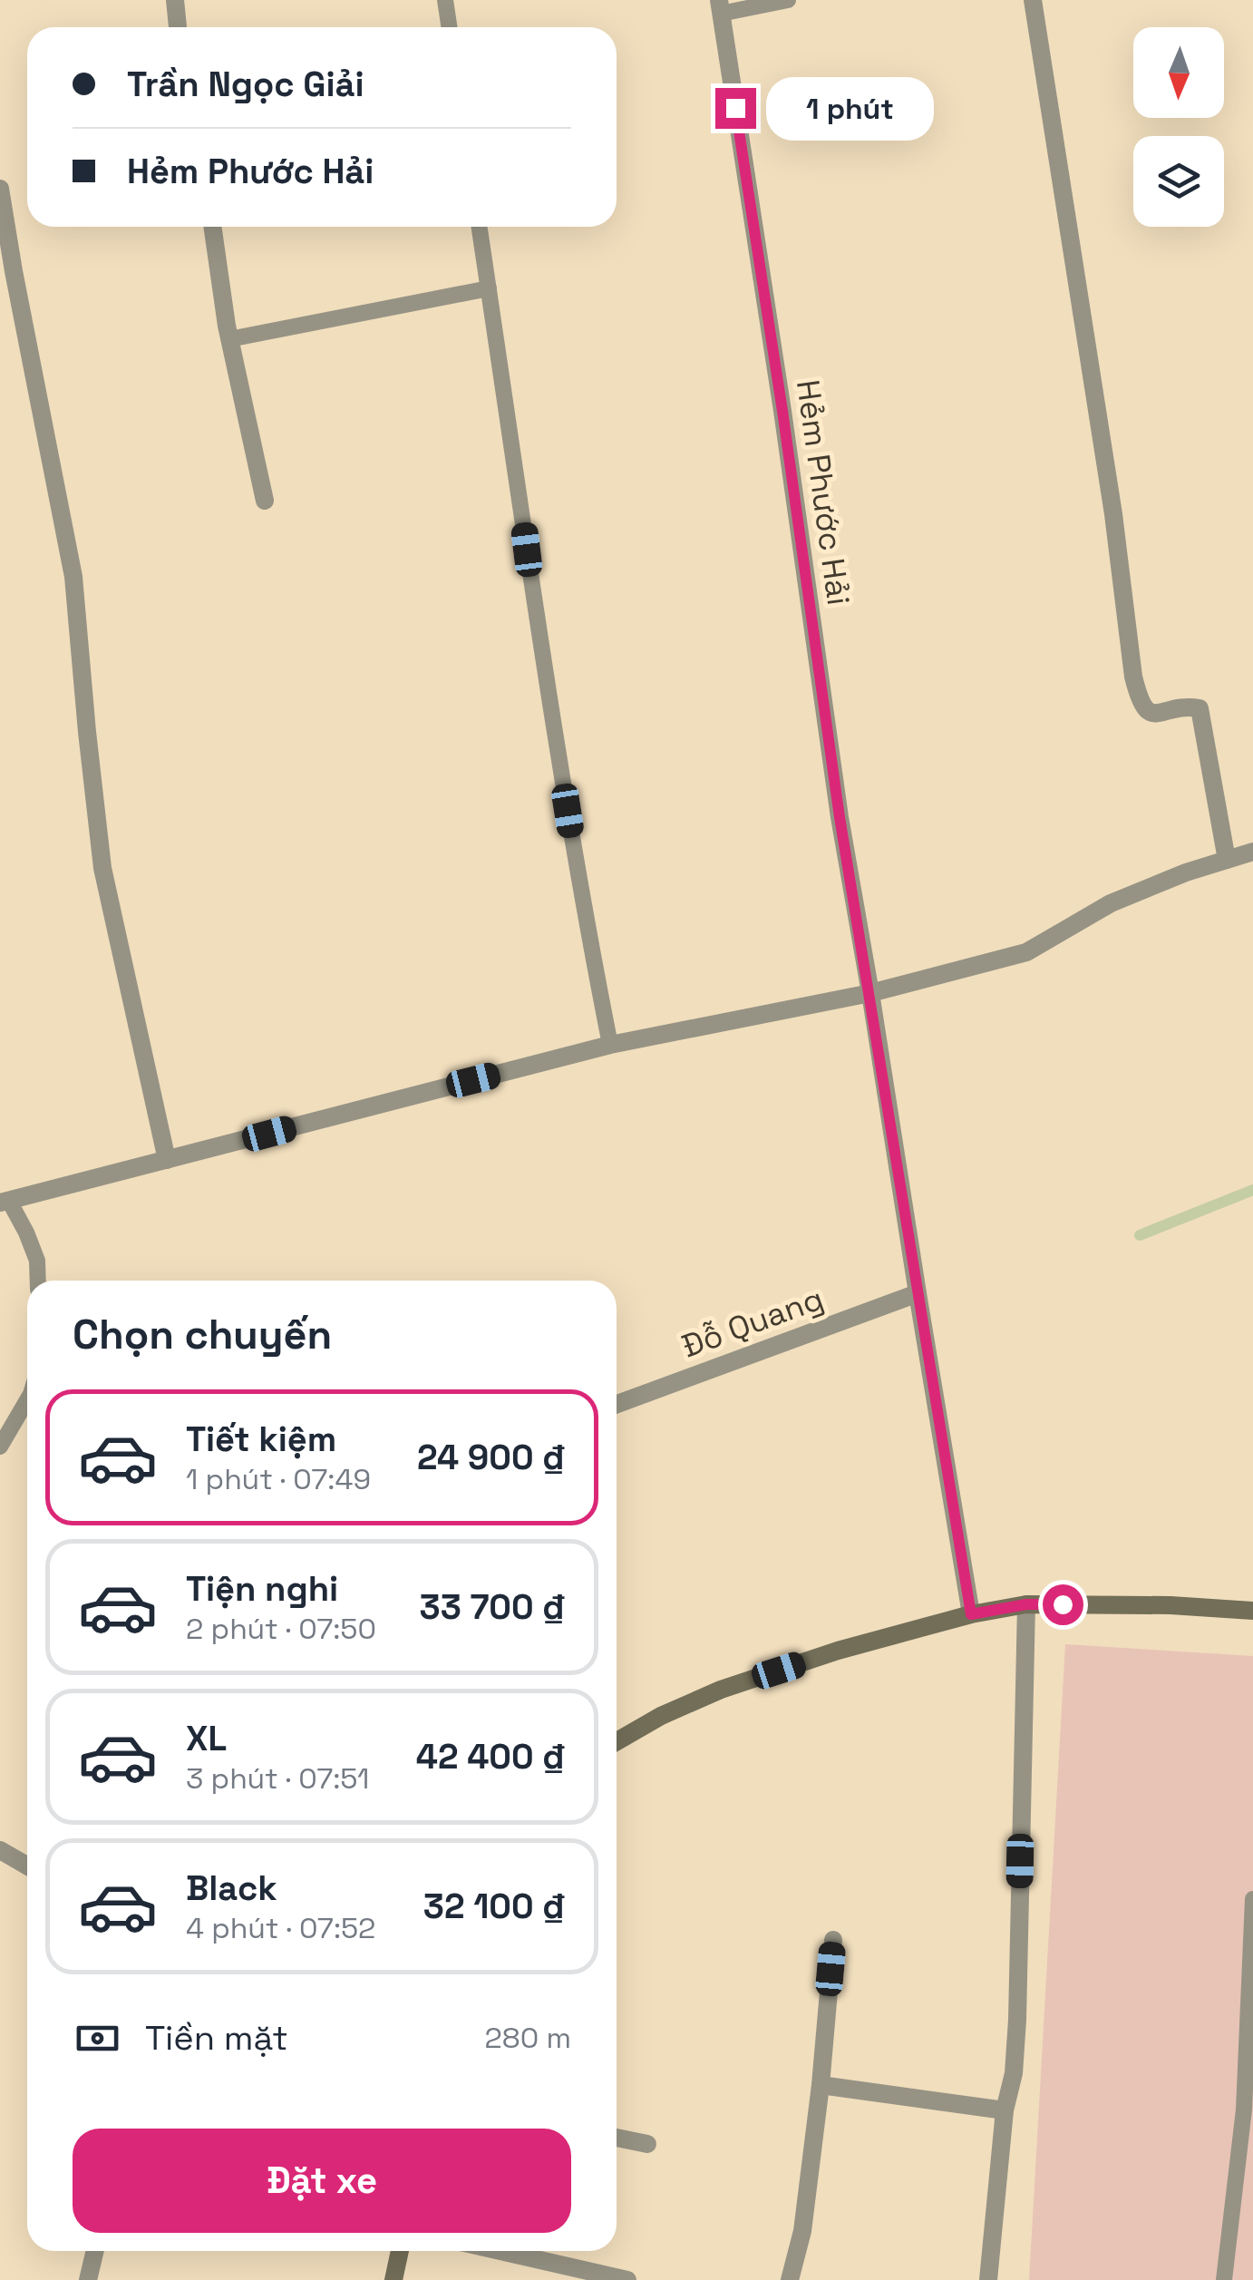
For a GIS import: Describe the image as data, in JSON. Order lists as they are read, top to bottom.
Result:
{
  "streets": {
    "street": ["Hẻm Phước Hải", "Đỗ Quang"]
  },
  "crossings": [
    ["Hẻm Phước Hải", "Đỗ Quang"]
  ],
  "north": "bottom",
  "page": {
    "banner": ["Trần Ngọc Giải", "Hẻm Phước Hải"],
    "bubble": "1 phút",
    "heading": "Chọn chuyến",
    "list": [
      {
        "name": "Tiết kiệm",
        "note": "1 phút · 07:49",
        "value": "24 900 ₫"
      },
      {
        "name": "Tiện nghi",
        "note": "2 phút · 07:50",
        "value": "33 700 ₫"
      },
      {
        "name": "XL",
        "note": "3 phút · 07:51",
        "value": "42 400 ₫"
      },
      {
        "name": "Black",
        "note": "4 phút · 07:52",
        "value": "32 100 ₫"
      }
    ],
    "pay": ["Tiền mặt", "280 m"],
    "buttons": "Đặt xe"
  }
}
